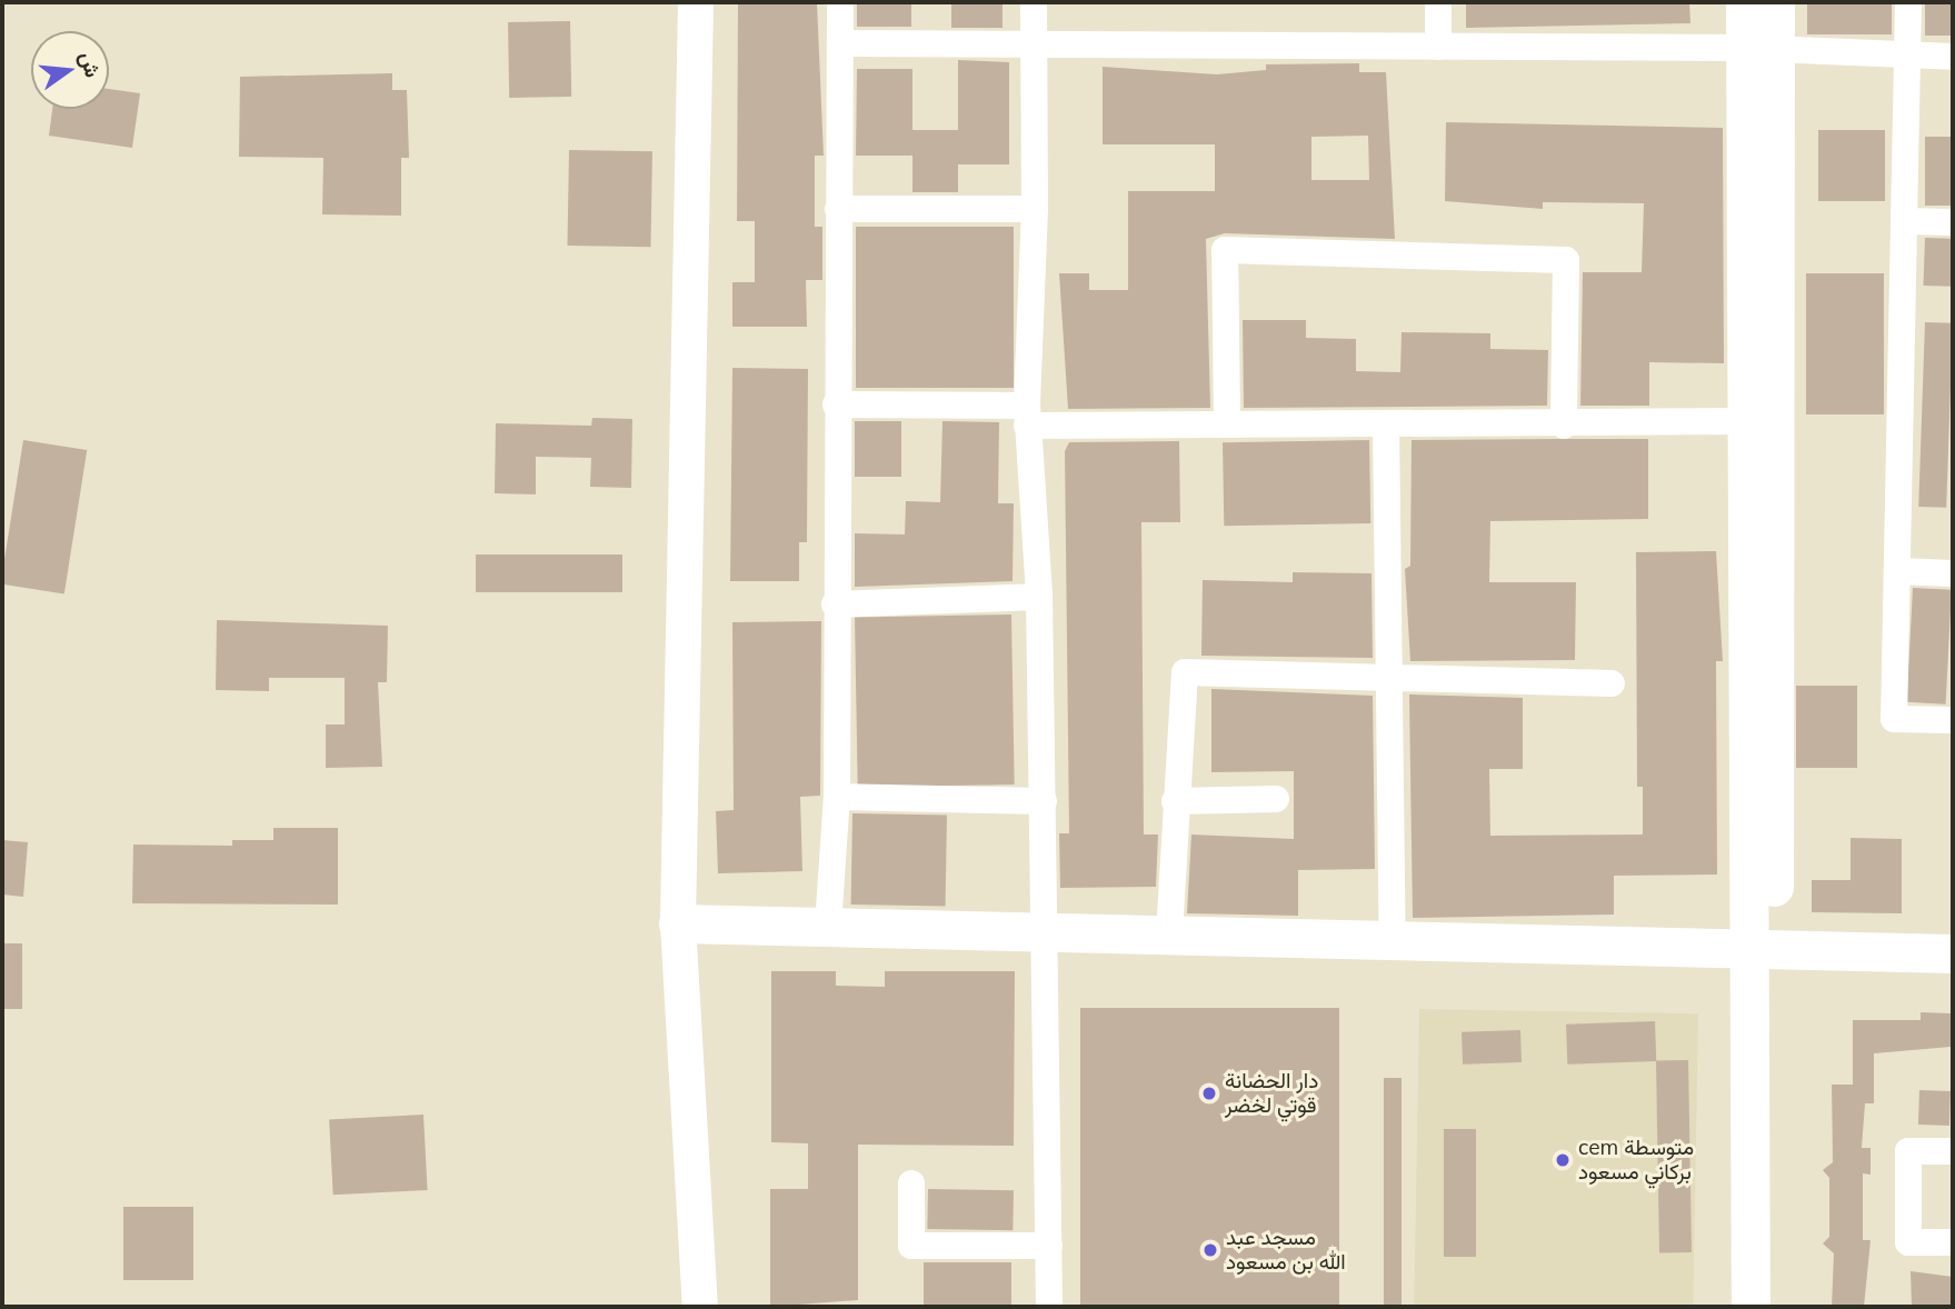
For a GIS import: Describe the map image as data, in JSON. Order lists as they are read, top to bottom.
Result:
{
  "places": ["دار الحضانة قوتي لخضر", "cem متوسطة بركاني مسعود", "مسجد عبد الله بن مسعود"],
  "north": "right"
}
